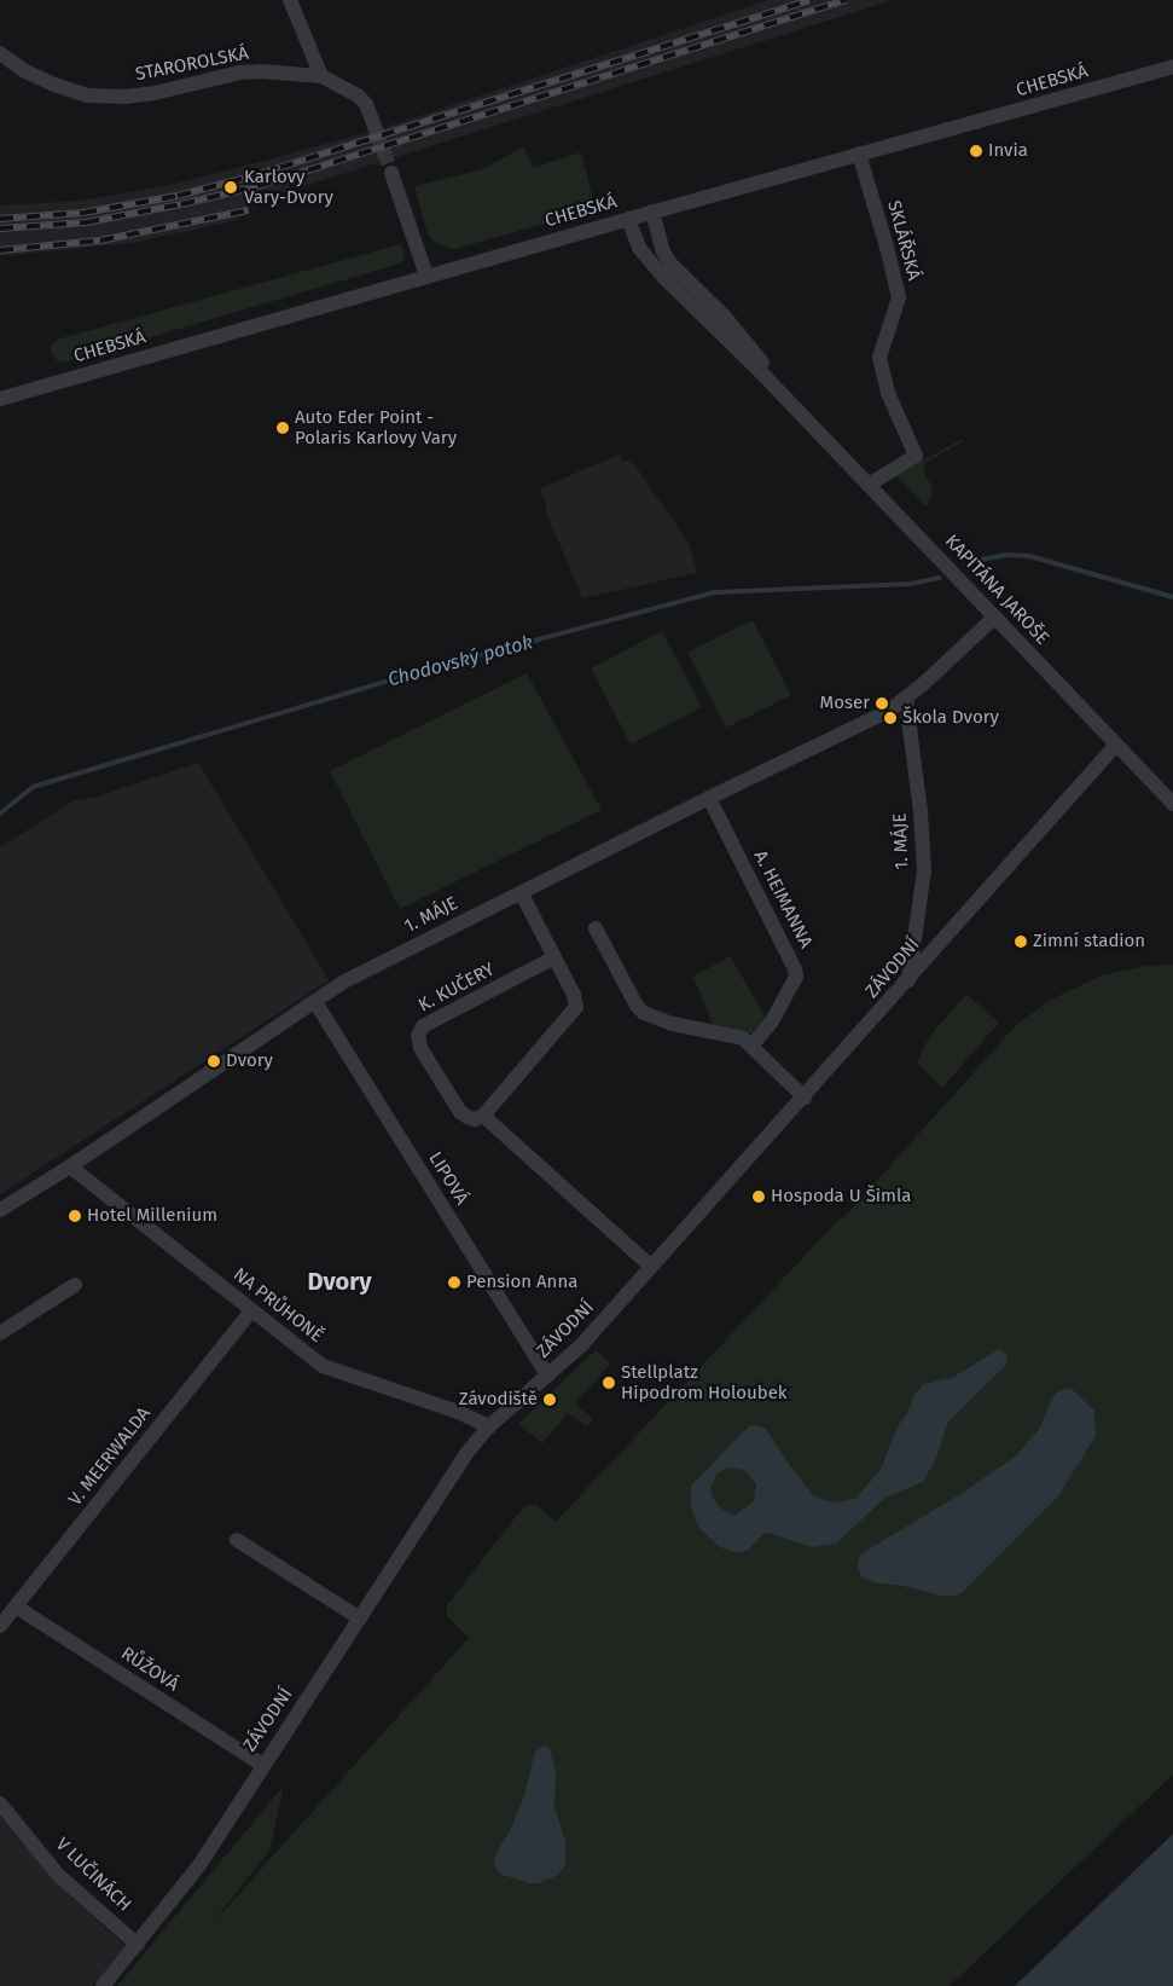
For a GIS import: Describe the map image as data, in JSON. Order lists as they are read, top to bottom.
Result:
{
  "streets": {
    "street": [
      "STAROROLSKÁ",
      "CHEBSKÁ",
      "SKLÁŘSKÁ",
      "KAPITÁNA JAROŠE",
      "1. MÁJE",
      "A. HEIMANNA",
      "ZÁVODNÍ",
      "K. KUČERY",
      "LIPOVÁ",
      "NA PRŮHONĚ",
      "V. MEERWALDA",
      "RŮŽOVÁ",
      "V LUČINÁCH"
    ]
  },
  "crossings": [
    ["CHEBSKÁ", "SKLÁŘSKÁ"],
    ["CHEBSKÁ", "KAPITÁNA JAROŠE"],
    ["SKLÁŘSKÁ", "KAPITÁNA JAROŠE"],
    ["KAPITÁNA JAROŠE", "1. MÁJE"],
    ["KAPITÁNA JAROŠE", "ZÁVODNÍ"],
    ["1. MÁJE", "A. HEIMANNA"],
    ["1. MÁJE", "ZÁVODNÍ"],
    ["1. MÁJE", "LIPOVÁ"],
    ["1. MÁJE", "NA PRŮHONĚ"],
    ["ZÁVODNÍ", "K. KUČERY"],
    ["ZÁVODNÍ", "LIPOVÁ"],
    ["ZÁVODNÍ", "NA PRŮHONĚ"],
    ["ZÁVODNÍ", "RŮŽOVÁ"],
    ["ZÁVODNÍ", "V LUČINÁCH"],
    ["NA PRŮHONĚ", "V. MEERWALDA"],
    ["V. MEERWALDA", "RŮŽOVÁ"]
  ],
  "districts": ["Dvory"],
  "water": ["Chodovský potok"],
  "places": [
    "Invia",
    "Karlovy Vary-Dvory",
    "Auto Eder Point - Polaris Karlovy Vary",
    "Moser",
    "Škola Dvory",
    "Zimní stadion",
    "Dvory",
    "Hospoda U Šimla",
    "Hotel Millenium",
    "Pension Anna",
    "Stellplatz Hipodrom Holoubek",
    "Závodiště"
  ]
}
